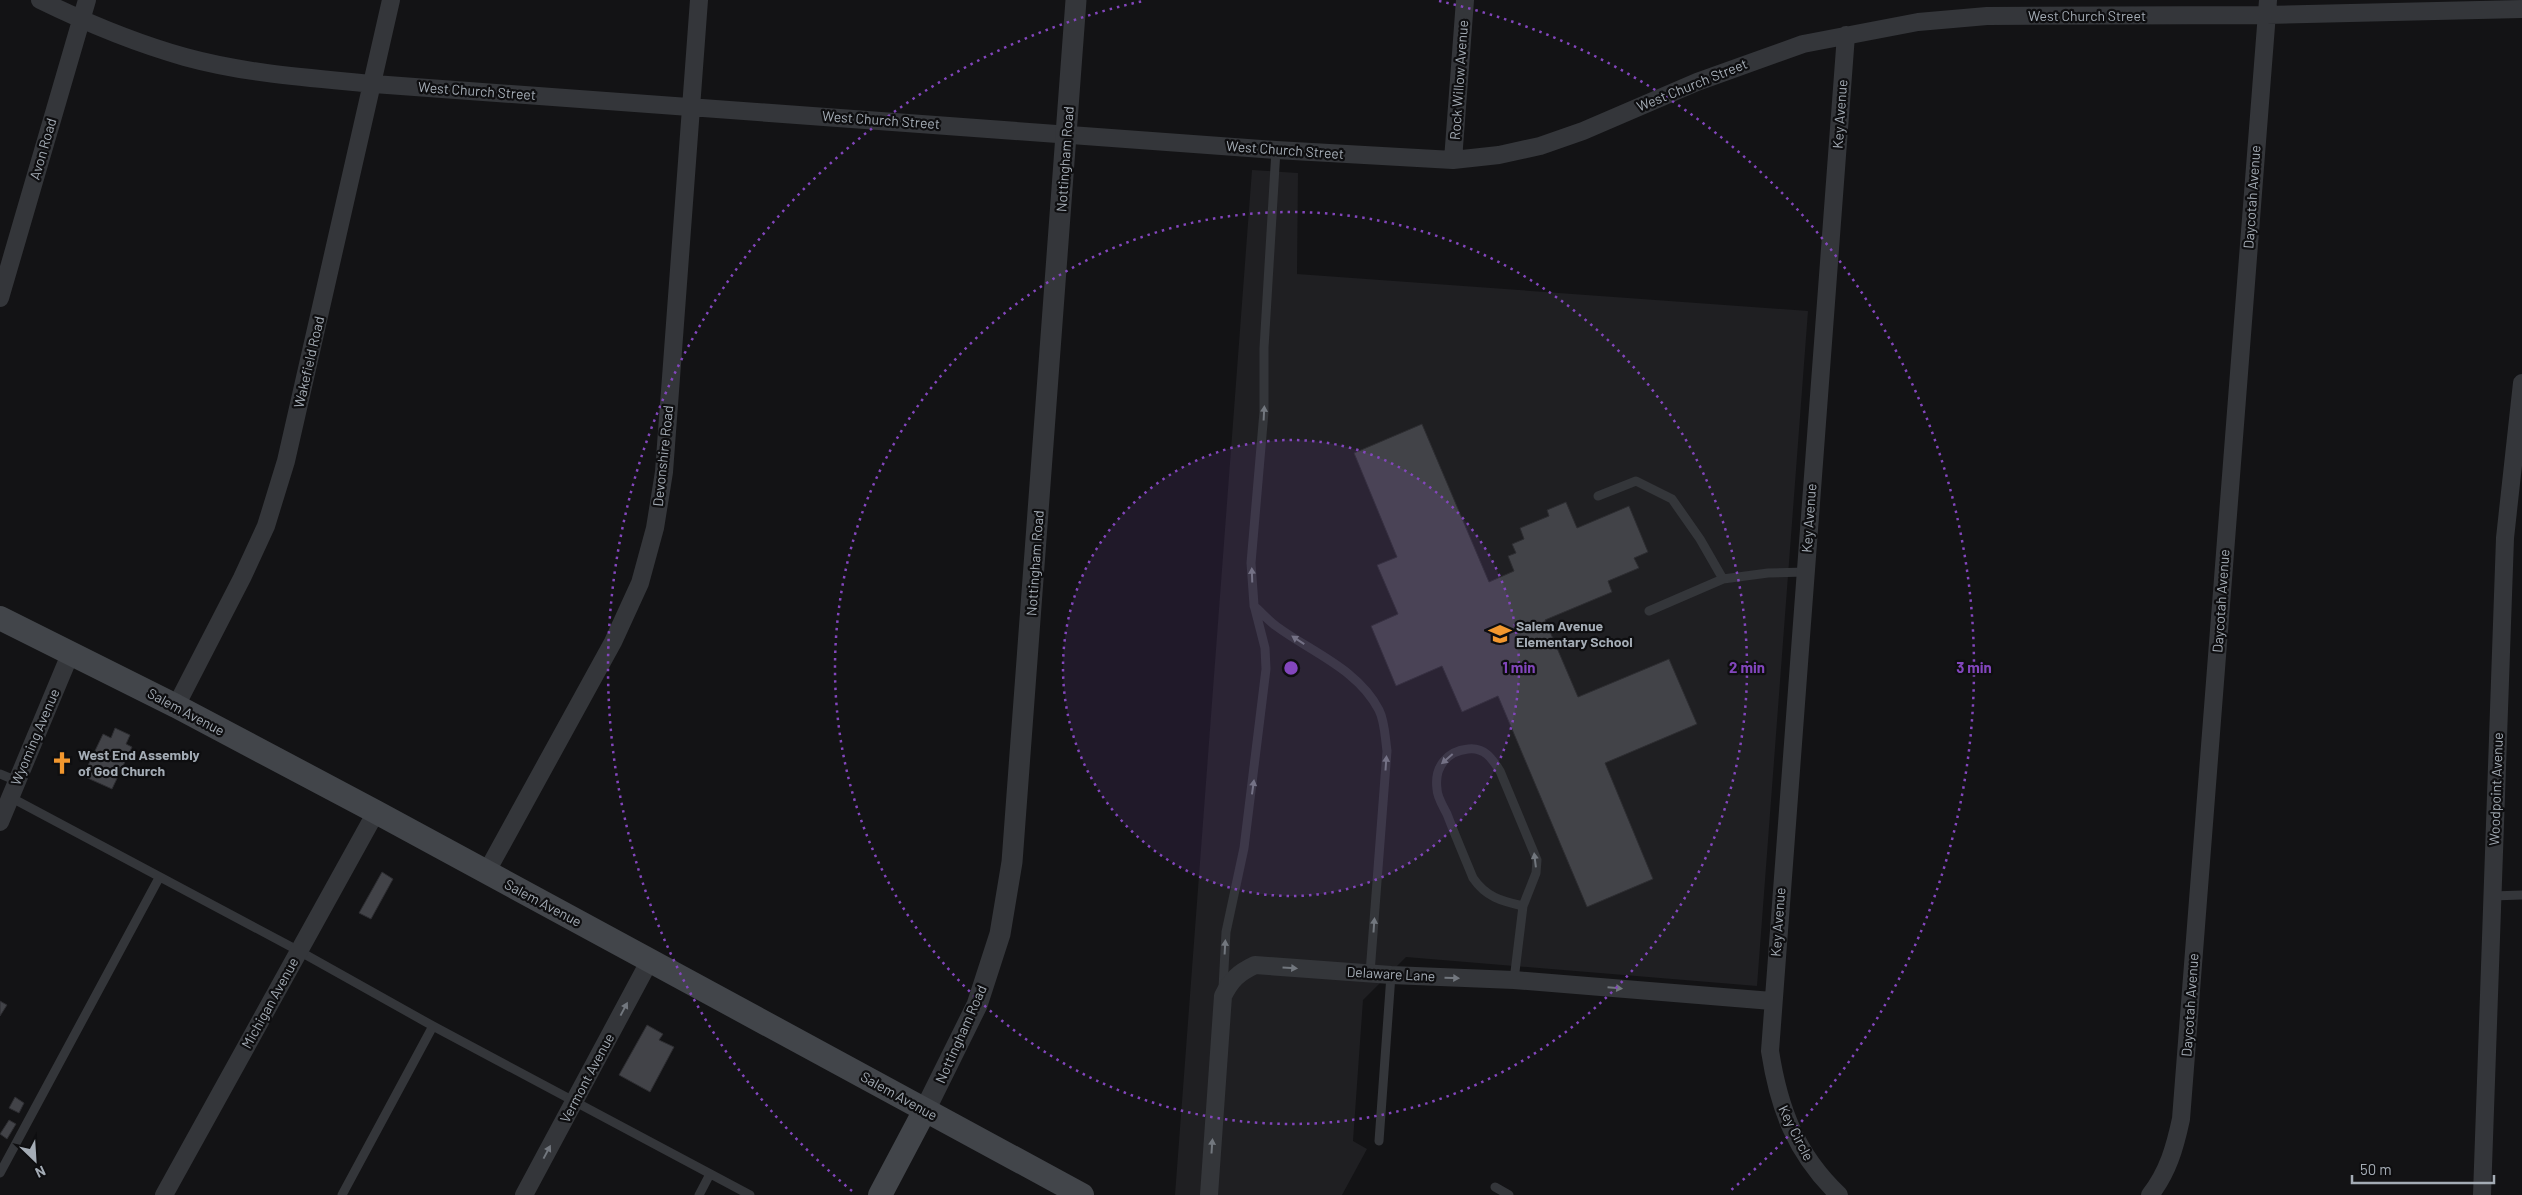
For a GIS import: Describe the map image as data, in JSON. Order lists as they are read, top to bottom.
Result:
{
  "streets": {
    "main road": ["Salem Avenue"],
    "street": [
      "West Church Street",
      "Rock Willow Avenue",
      "Key Avenue",
      "Avon Road",
      "Nottingham Road",
      "Daycotah Avenue",
      "Wakefield Road",
      "Devonshire Road",
      "Wyoming Avenue",
      "Woodpoint Avenue",
      "Delaware Lane",
      "Michigan Avenue",
      "Vermont Avenue",
      "Key Circle"
    ]
  },
  "crossings": [
    ["West Church Street", "Rock Willow Avenue"],
    ["West Church Street", "Key Avenue"],
    ["West Church Street", "Avon Road"],
    ["West Church Street", "Nottingham Road"],
    ["West Church Street", "Daycotah Avenue"],
    ["West Church Street", "Wakefield Road"],
    ["West Church Street", "Devonshire Road"],
    ["Key Avenue", "Delaware Lane"],
    ["Key Avenue", "Key Circle"],
    ["Nottingham Road", "Salem Avenue"],
    ["Wakefield Road", "Salem Avenue"],
    ["Devonshire Road", "Salem Avenue"],
    ["Salem Avenue", "Wyoming Avenue"],
    ["Salem Avenue", "Michigan Avenue"],
    ["Salem Avenue", "Vermont Avenue"],
    ["Delaware Lane", "Key Circle"]
  ],
  "one_way": ["Vermont Avenue"],
  "places": {
    "school or university": ["Salem Avenue Elementary School"],
    "church": ["West End Assembly of God Church"]
  },
  "scale_bar": "50 m",
  "north": "bottom right",
  "rings": ["1 min", "2 min", "3 min"]
}
